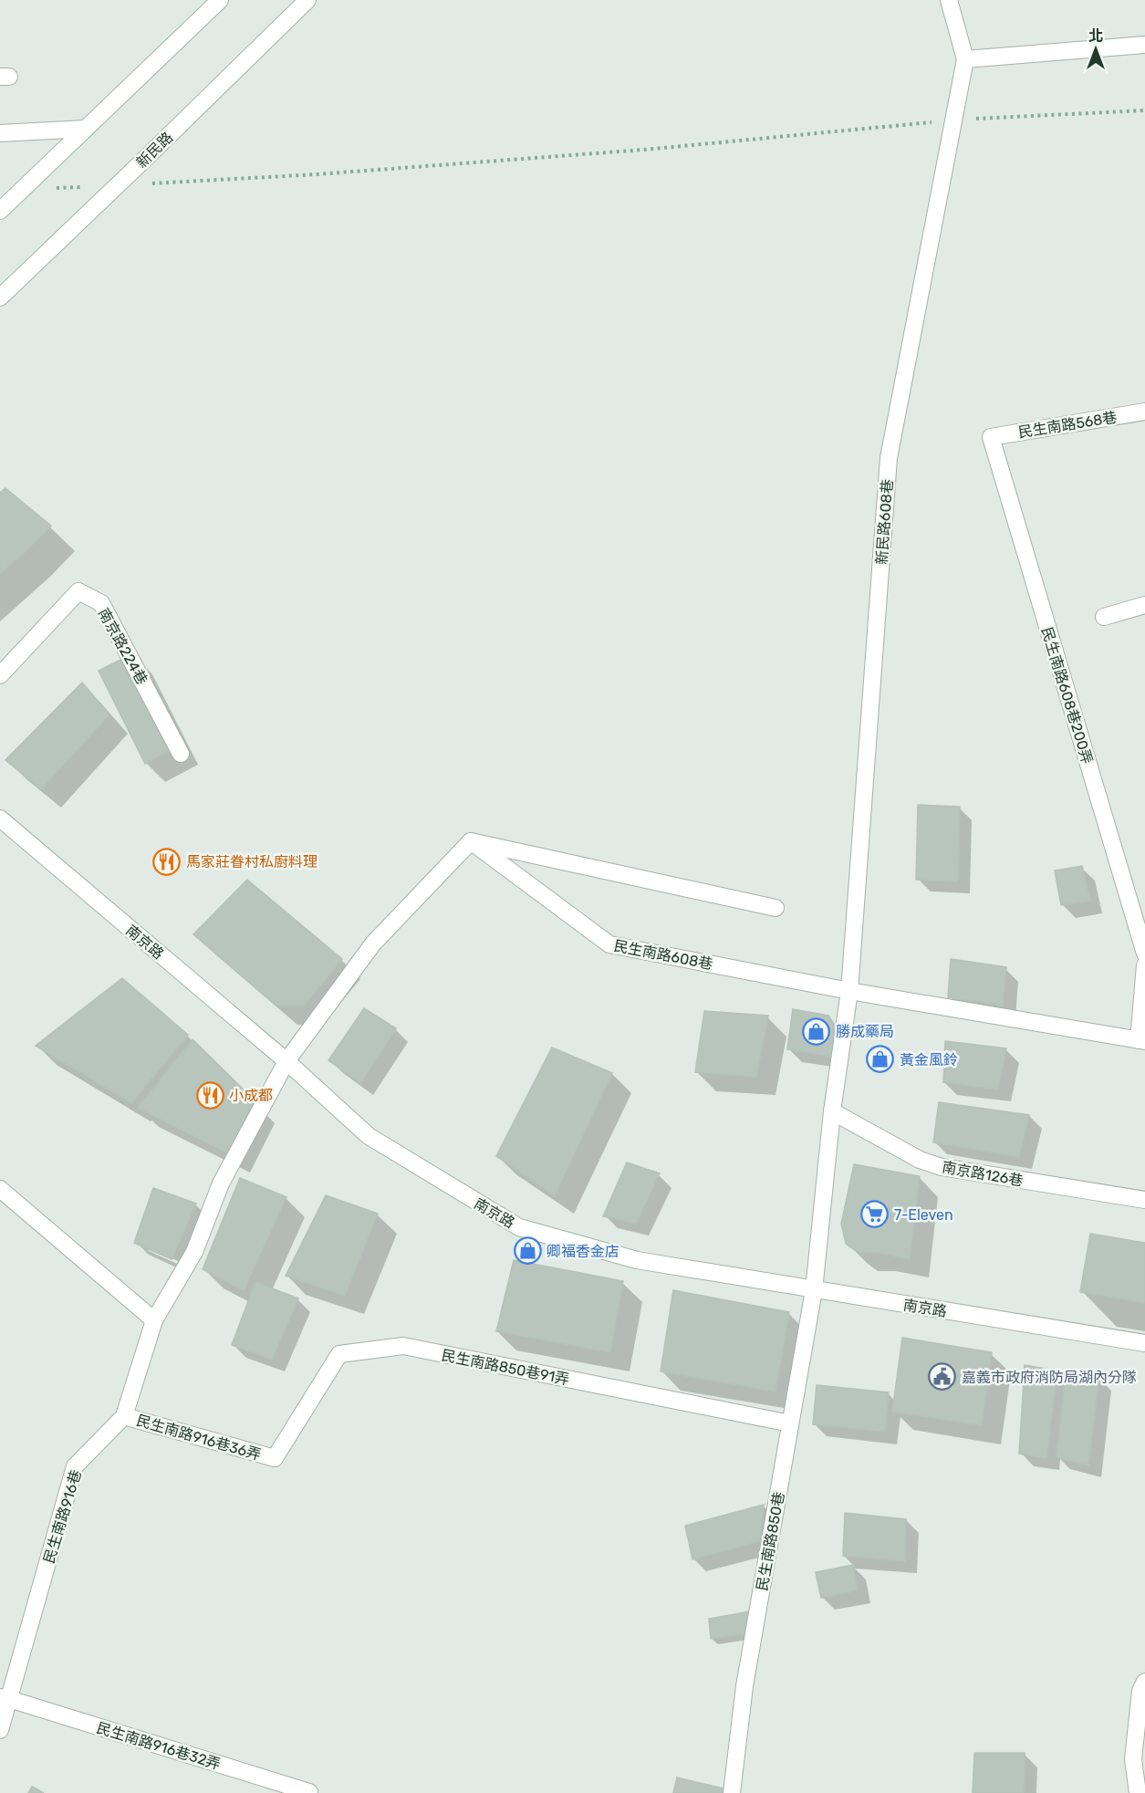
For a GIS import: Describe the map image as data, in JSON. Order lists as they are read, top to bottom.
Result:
{
  "streets": {
    "street": [
      "新民路",
      "民生南路568巷",
      "新民路608巷",
      "南京路224巷",
      "民生南路608巷200弄",
      "南京路",
      "民生南路608巷",
      "南京路126巷",
      "民生南路850巷91弄",
      "民生南路916巷36弄",
      "民生南路916巷",
      "民生南路850巷",
      "民生南路916巷32弄"
    ]
  },
  "crossings": [
    ["民生南路568巷", "民生南路608巷200弄"],
    ["新民路608巷", "民生南路608巷"],
    ["南京路", "民生南路916巷"],
    ["南京路", "民生南路850巷"],
    ["民生南路850巷91弄", "民生南路916巷36弄"],
    ["民生南路850巷91弄", "民生南路850巷"],
    ["民生南路916巷36弄", "民生南路916巷"],
    ["民生南路916巷", "民生南路916巷32弄"]
  ],
  "places": {
    "restaurant": ["馬家莊眷村私廚料理", "小成都"],
    "shop": ["勝成藥局", "黃金風鈴", "卿福香金店"],
    "supermarket": ["7-Eleven"],
    "public building": ["嘉義市政府消防局湖內分隊"]
  },
  "north": "top"
}
